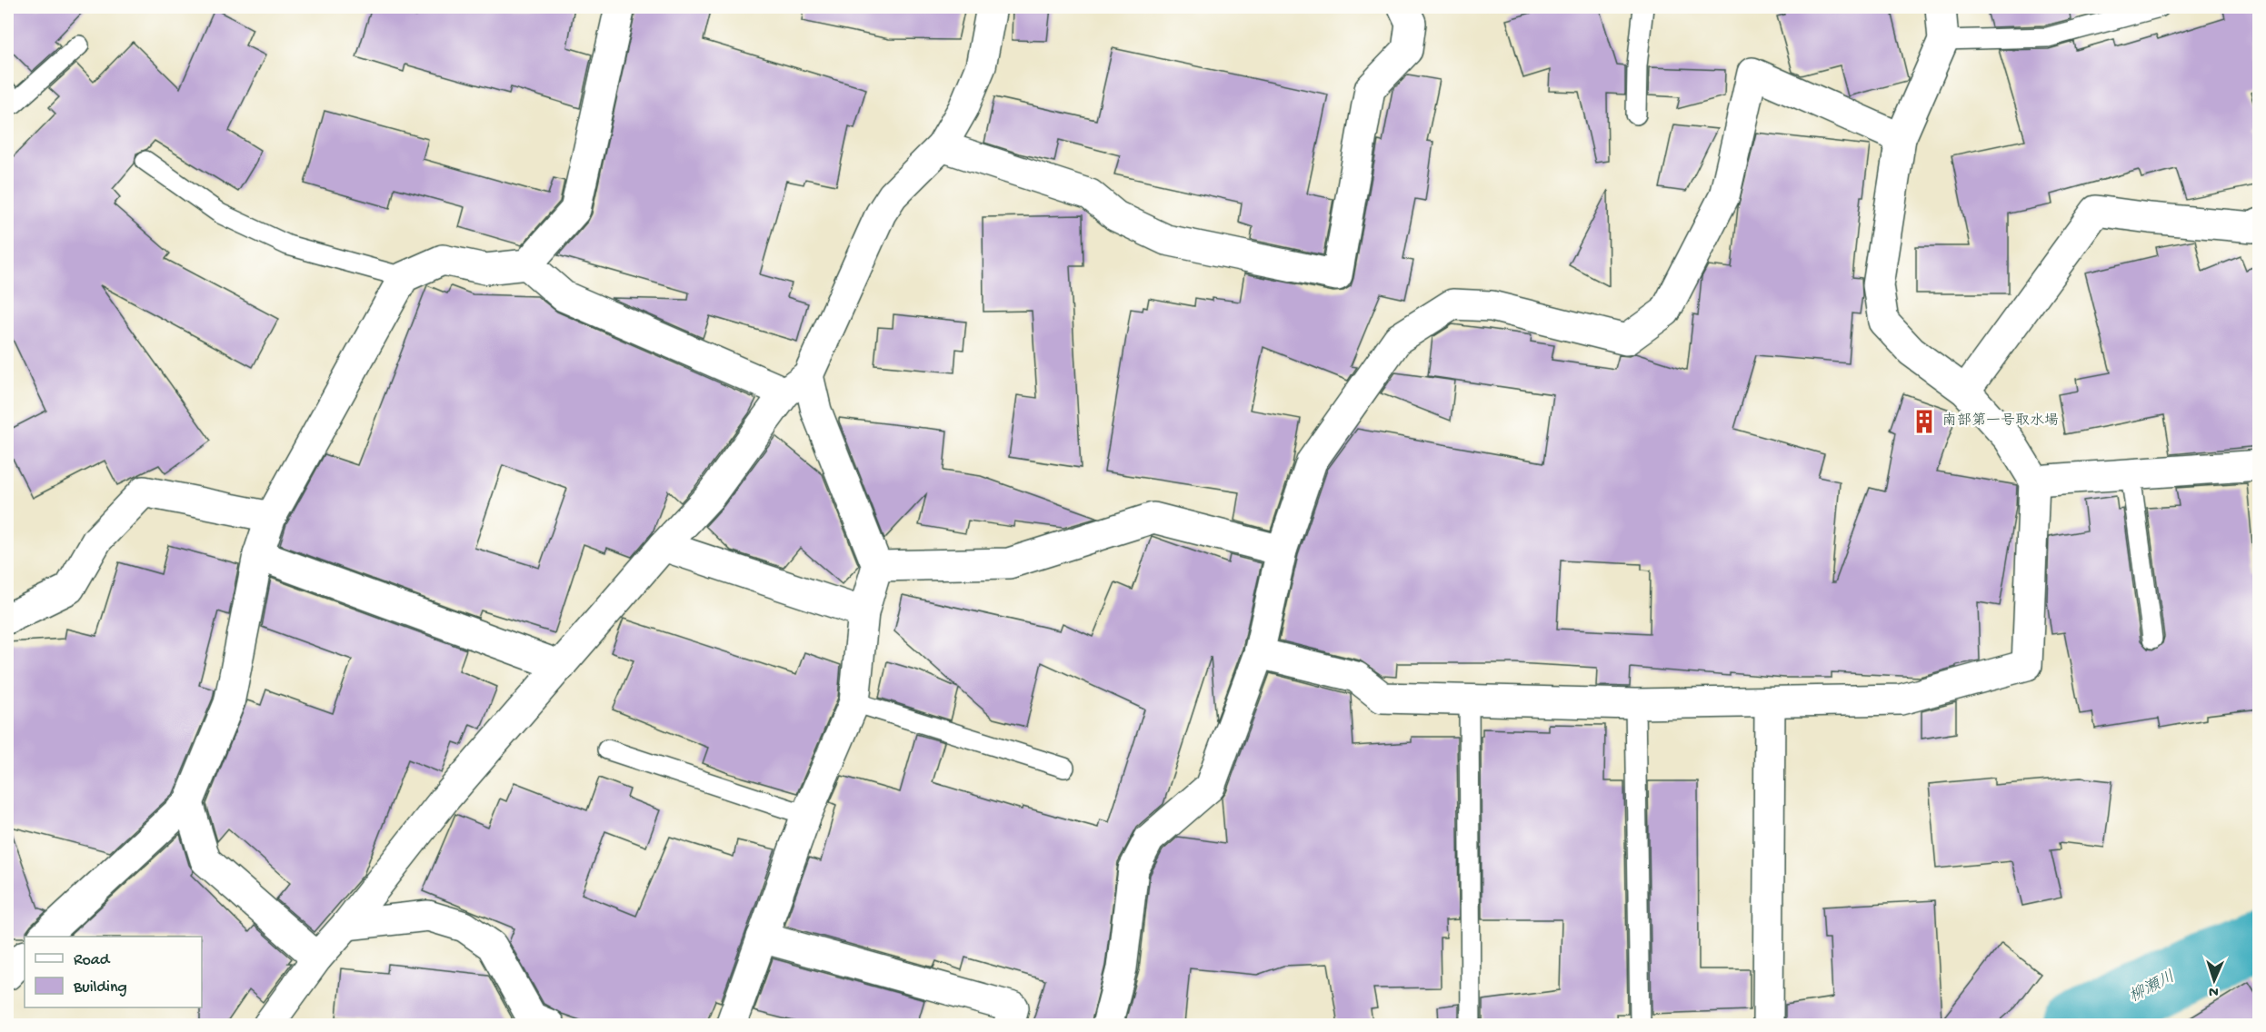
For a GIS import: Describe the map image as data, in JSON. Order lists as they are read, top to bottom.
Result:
{
  "water": ["柳瀬川"],
  "places": {
    "building": ["南部第一号取水場"]
  },
  "legend": ["Road", "Building"],
  "north": "bottom"
}
